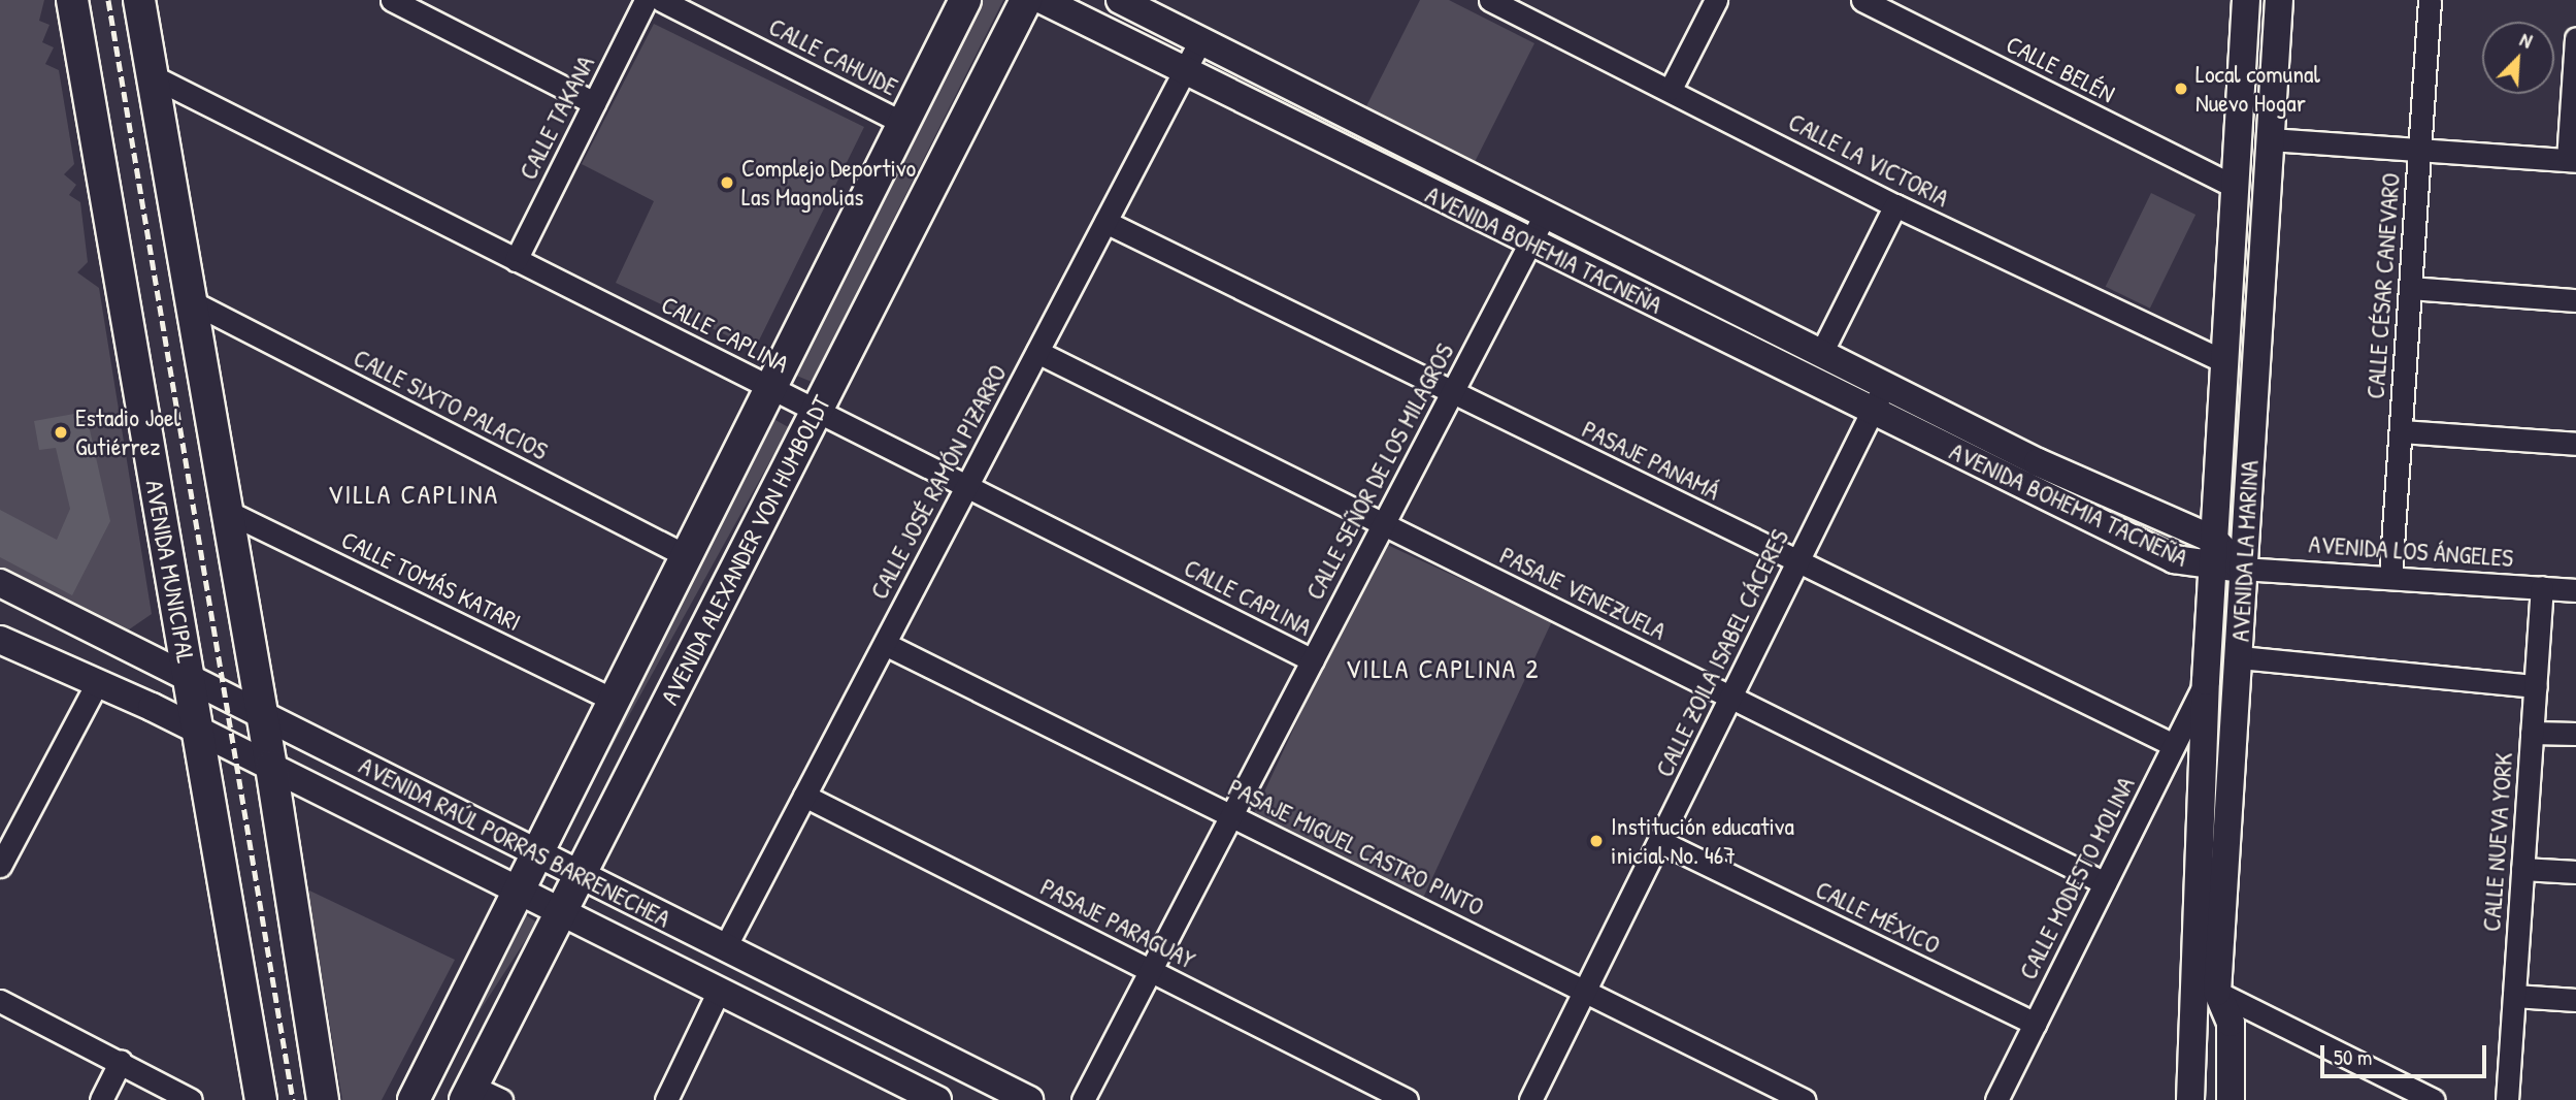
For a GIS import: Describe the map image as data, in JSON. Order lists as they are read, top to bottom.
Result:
{
  "streets": {
    "main road": ["AVENIDA ALEXANDER VON HUMBOLDT", "AVENIDA MUNICIPAL"],
    "street": [
      "CALLE CAHUIDE",
      "CALLE BELÉN",
      "CALLE TAKANA",
      "CALLE LA VICTORIA",
      "AVENIDA BOHEMIA TACNEÑA",
      "CALLE CÉSAR CANEVARO",
      "CALLE CAPLINA",
      "CALLE SIXTO PALACIOS",
      "PASAJE PANAMÁ",
      "CALLE SEÑOR DE LOS MILAGROS",
      "CALLE JOSÉ RAMÓN PIZARRO",
      "AVENIDA LA MARINA",
      "AVENIDA LOS ÁNGELES",
      "CALLE TOMÁS KATARI",
      "PASAJE VENEZUELA",
      "CALLE ZOILA ISABEL CÁCERES",
      "AVENIDA RAÚL PORRAS BARRENECHEA",
      "CALLE NUEVA YORK",
      "PASAJE MIGUEL CASTRO PINTO",
      "CALLE MODESTO MOLINA",
      "CALLE MÉXICO",
      "PASAJE PARAGUAY"
    ]
  },
  "crossings": [
    ["CALLE CAHUIDE", "AVENIDA ALEXANDER VON HUMBOLDT"],
    ["CALLE BELÉN", "AVENIDA LA MARINA"],
    ["CALLE TAKANA", "CALLE CAPLINA"],
    ["CALLE LA VICTORIA", "AVENIDA LA MARINA"],
    ["AVENIDA BOHEMIA TACNEÑA", "CALLE SEÑOR DE LOS MILAGROS"],
    ["AVENIDA BOHEMIA TACNEÑA", "CALLE JOSÉ RAMÓN PIZARRO"],
    ["AVENIDA BOHEMIA TACNEÑA", "AVENIDA LA MARINA"],
    ["AVENIDA BOHEMIA TACNEÑA", "AVENIDA LOS ÁNGELES"],
    ["AVENIDA BOHEMIA TACNEÑA", "CALLE ZOILA ISABEL CÁCERES"],
    ["CALLE CÉSAR CANEVARO", "AVENIDA LOS ÁNGELES"],
    ["CALLE CAPLINA", "CALLE SEÑOR DE LOS MILAGROS"],
    ["CALLE CAPLINA", "CALLE JOSÉ RAMÓN PIZARRO"],
    ["CALLE CAPLINA", "AVENIDA ALEXANDER VON HUMBOLDT"],
    ["CALLE SIXTO PALACIOS", "AVENIDA ALEXANDER VON HUMBOLDT"],
    ["PASAJE PANAMÁ", "CALLE SEÑOR DE LOS MILAGROS"],
    ["PASAJE PANAMÁ", "CALLE JOSÉ RAMÓN PIZARRO"],
    ["PASAJE PANAMÁ", "CALLE ZOILA ISABEL CÁCERES"],
    ["PASAJE PANAMÁ", "CALLE MODESTO MOLINA"],
    ["CALLE SEÑOR DE LOS MILAGROS", "PASAJE VENEZUELA"],
    ["CALLE SEÑOR DE LOS MILAGROS", "PASAJE MIGUEL CASTRO PINTO"],
    ["CALLE SEÑOR DE LOS MILAGROS", "PASAJE PARAGUAY"],
    ["CALLE JOSÉ RAMÓN PIZARRO", "PASAJE VENEZUELA"],
    ["CALLE JOSÉ RAMÓN PIZARRO", "AVENIDA RAÚL PORRAS BARRENECHEA"],
    ["CALLE JOSÉ RAMÓN PIZARRO", "PASAJE MIGUEL CASTRO PINTO"],
    ["CALLE JOSÉ RAMÓN PIZARRO", "PASAJE PARAGUAY"],
    ["AVENIDA ALEXANDER VON HUMBOLDT", "CALLE TOMÁS KATARI"],
    ["AVENIDA ALEXANDER VON HUMBOLDT", "AVENIDA RAÚL PORRAS BARRENECHEA"],
    ["AVENIDA LA MARINA", "AVENIDA LOS ÁNGELES"],
    ["AVENIDA LA MARINA", "CALLE MODESTO MOLINA"],
    ["AVENIDA LOS ÁNGELES", "CALLE NUEVA YORK"],
    ["AVENIDA MUNICIPAL", "AVENIDA RAÚL PORRAS BARRENECHEA"],
    ["PASAJE VENEZUELA", "CALLE ZOILA ISABEL CÁCERES"],
    ["PASAJE VENEZUELA", "CALLE MODESTO MOLINA"],
    ["CALLE ZOILA ISABEL CÁCERES", "PASAJE MIGUEL CASTRO PINTO"],
    ["CALLE ZOILA ISABEL CÁCERES", "CALLE MÉXICO"],
    ["CALLE MODESTO MOLINA", "CALLE MÉXICO"]
  ],
  "districts": ["VILLA CAPLINA", "VILLA CAPLINA 2"],
  "places": [
    "Local comunal Nuevo Hogar",
    "Complejo Deportivo Las Magnolias",
    "Estadio Joel Gutiérrez",
    "Institución educativa inicial No. 467"
  ],
  "scale_bar": "50 m",
  "north": "top right"
}
